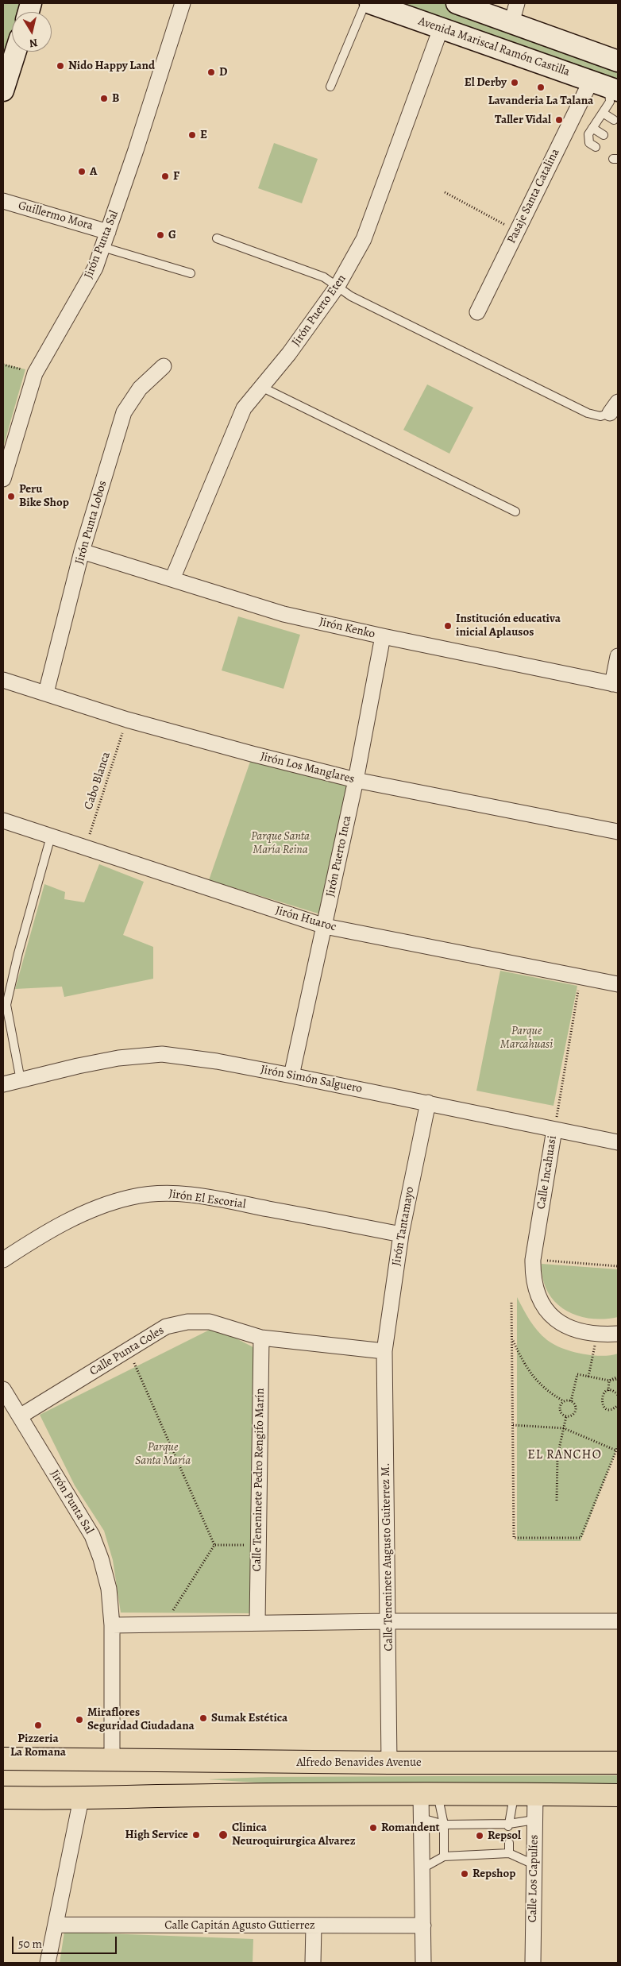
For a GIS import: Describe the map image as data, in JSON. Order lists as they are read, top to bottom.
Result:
{
  "streets": {
    "main road": ["Avenida Mariscal Ramón Castilla", "Alfredo Benavides Avenue"],
    "street": [
      "Pasaje Santa Catalina",
      "Guillermo Mora",
      "Jirón Punta Sal",
      "Jirón Puerto Eten",
      "Jirón Punta Lobos",
      "Jirón Kenko",
      "Jirón Los Manglares",
      "Jirón Puerto Inca",
      "Jirón Huaroc",
      "Jirón Simón Salguero",
      "Calle Incahuasi",
      "Jirón El Escorial",
      "Jirón Tantamayo",
      "Calle Punta Coles",
      "Calle Teneninete Pedro Rengifo Marín",
      "Calle Teneninete Augusto Guiterrez M.",
      "Calle Los Capulíes",
      "Calle Capitán Agusto Gutierrez"
    ],
    "path": ["Cabo Blanca"]
  },
  "crossings": [
    ["Avenida Mariscal Ramón Castilla", "Pasaje Santa Catalina"],
    ["Avenida Mariscal Ramón Castilla", "Jirón Puerto Eten"],
    ["Guillermo Mora", "Jirón Punta Sal"],
    ["Jirón Punta Sal", "Calle Punta Coles"],
    ["Jirón Punta Sal", "Alfredo Benavides Avenue"],
    ["Jirón Puerto Eten", "Jirón Kenko"],
    ["Jirón Punta Lobos", "Jirón Kenko"],
    ["Jirón Punta Lobos", "Jirón Los Manglares"],
    ["Jirón Kenko", "Jirón Puerto Inca"],
    ["Jirón Los Manglares", "Cabo Blanca"],
    ["Jirón Los Manglares", "Jirón Puerto Inca"],
    ["Cabo Blanca", "Jirón Huaroc"],
    ["Jirón Puerto Inca", "Jirón Huaroc"],
    ["Jirón Puerto Inca", "Jirón Simón Salguero"],
    ["Jirón Huaroc", "Calle Incahuasi"],
    ["Jirón Simón Salguero", "Calle Incahuasi"],
    ["Jirón Simón Salguero", "Jirón Tantamayo"],
    ["Jirón El Escorial", "Jirón Tantamayo"],
    ["Jirón Tantamayo", "Calle Punta Coles"],
    ["Jirón Tantamayo", "Calle Teneninete Augusto Guiterrez M."],
    ["Calle Punta Coles", "Calle Teneninete Pedro Rengifo Marín"],
    ["Calle Punta Coles", "Calle Teneninete Augusto Guiterrez M."],
    ["Calle Teneninete Augusto Guiterrez M.", "Alfredo Benavides Avenue"]
  ],
  "districts": ["EL RANCHO"],
  "parks": ["Parque Santa María Reina", "Parque Marcahuasi", "Parque Santa María"],
  "places": [
    "Nido Happy Land",
    "D",
    "El Derby",
    "Lavanderia La Talana",
    "B",
    "Taller Vidal",
    "E",
    "A",
    "F",
    "G",
    "Peru Bike Shop",
    "Institución educativa inicial Aplausos",
    "Sumak Estética",
    "Miraflores Seguridad Ciudadana",
    "Pizzeria La Romana",
    "Romandent",
    "High Service",
    "Clinica Neuroquirurgica Alvarez",
    "Repsol",
    "Repshop"
  ],
  "scale_bar": "50 m",
  "north": "bottom"
}
